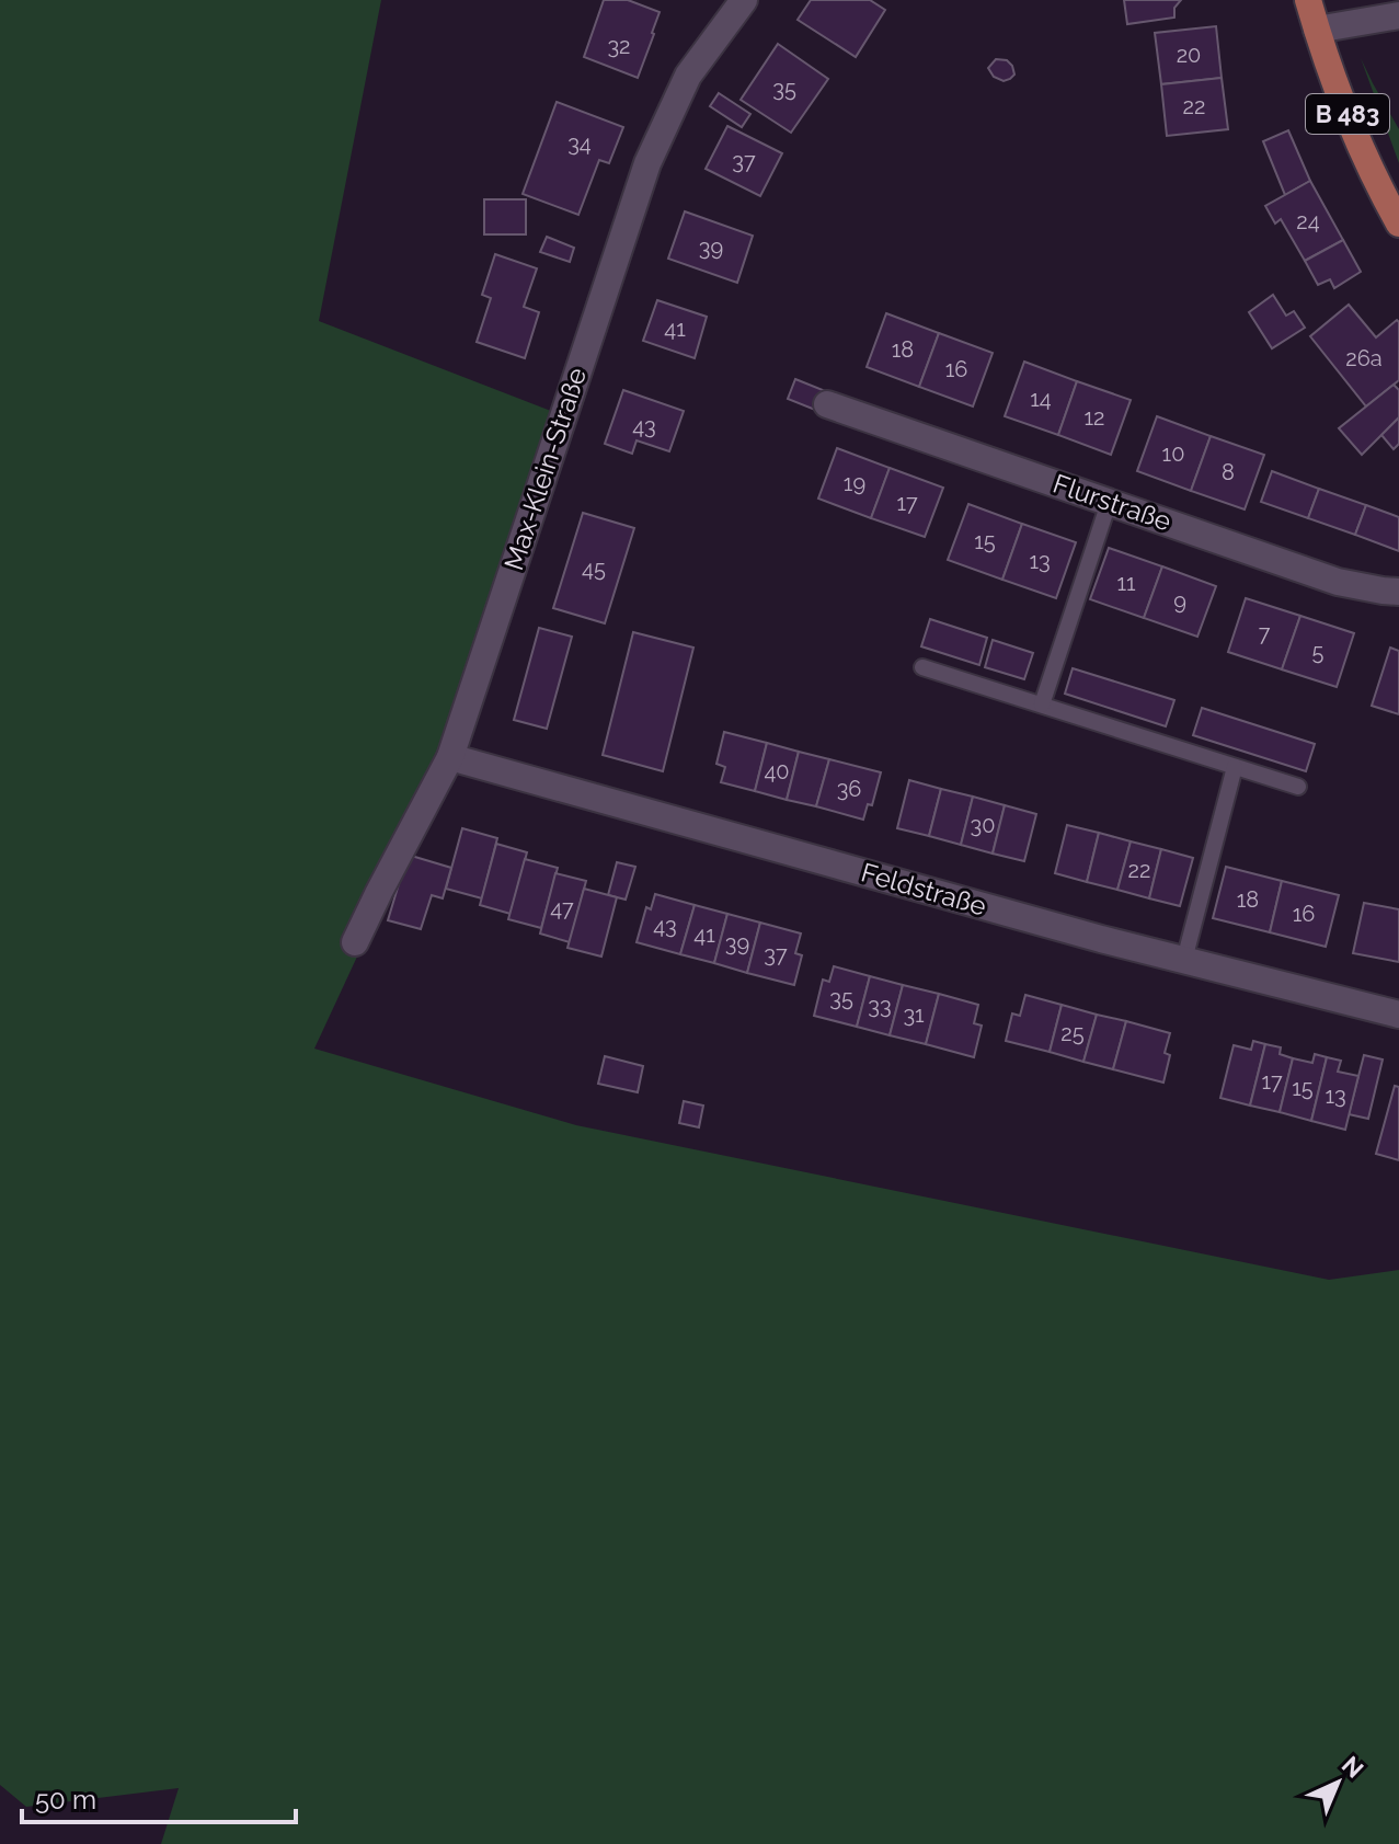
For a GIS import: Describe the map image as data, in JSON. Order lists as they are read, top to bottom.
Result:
{
  "streets": {
    "main road": ["B 483"],
    "street": ["Max-Klein-Straße", "Flurstraße", "Feldstraße"]
  },
  "crossings": [
    ["Max-Klein-Straße", "Feldstraße"]
  ],
  "house_numbers": [
    "32",
    "20",
    "35",
    "22",
    "34",
    "37",
    "24",
    "39",
    "41",
    "18",
    "26a",
    "16",
    "14",
    "12",
    "43",
    "10",
    "8",
    "19",
    "17",
    "15",
    "13",
    "45",
    "11",
    "9",
    "7",
    "5",
    "40",
    "36",
    "30",
    "22",
    "18",
    "47",
    "16",
    "43",
    "41",
    "39",
    "37",
    "35",
    "33",
    "31",
    "25",
    "17",
    "15",
    "13"
  ],
  "scale_bar": "50 m",
  "north": "top right"
}
